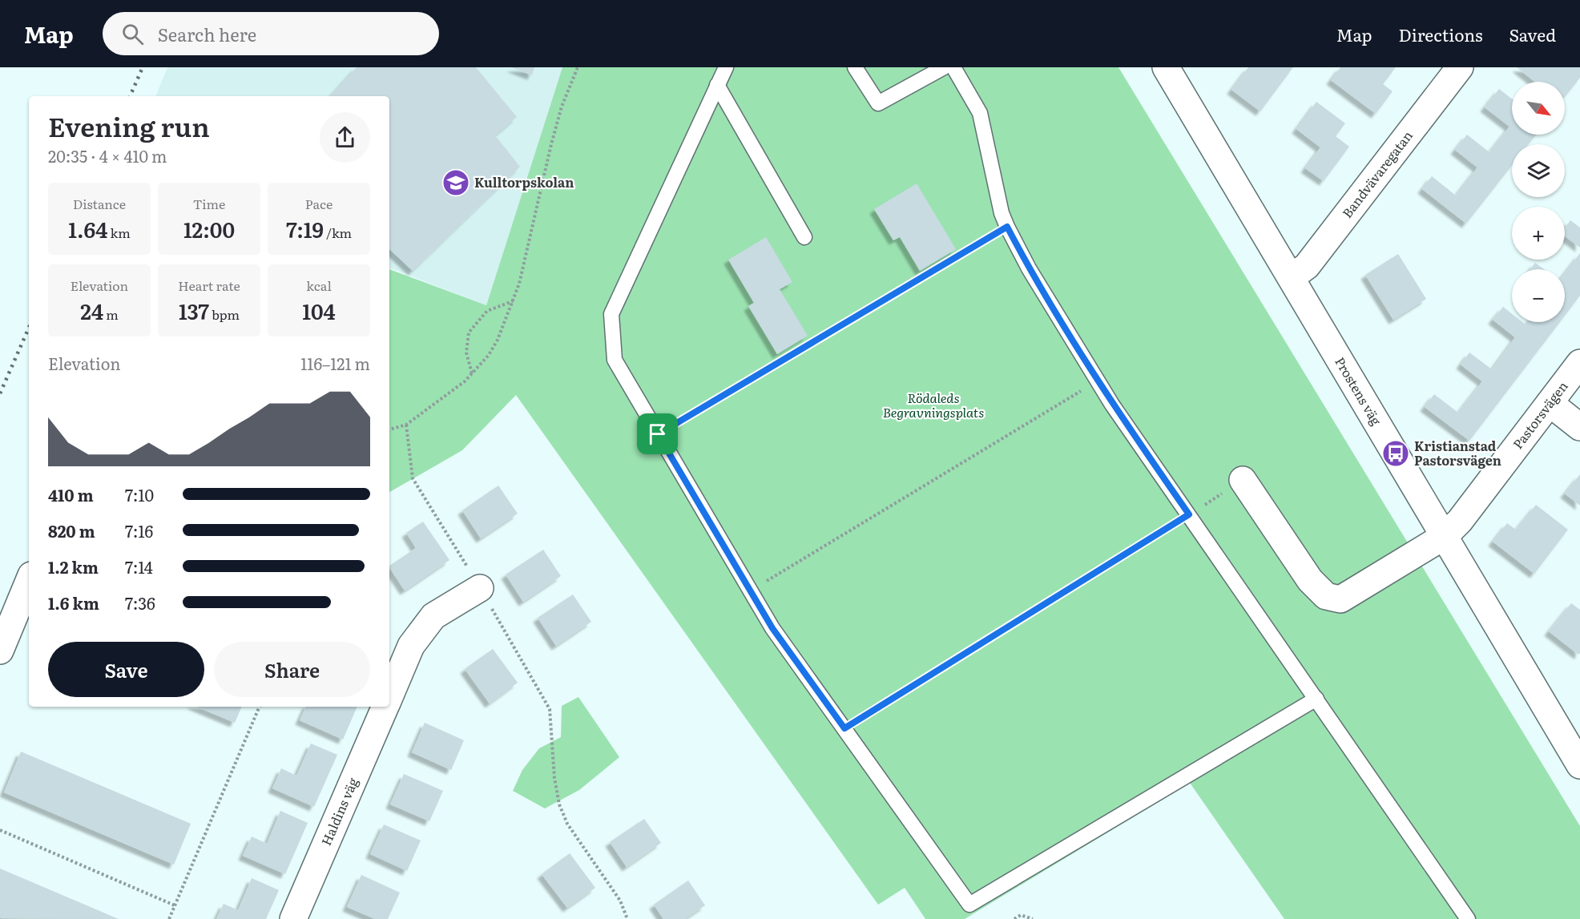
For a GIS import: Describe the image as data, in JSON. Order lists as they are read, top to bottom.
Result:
{
  "streets": {
    "street": [
      "Bandvävaregatan",
      "Prostens väg",
      "Pastorsvägen",
      "Haldins väg"
    ]
  },
  "crossings": [
    ["Bandvävaregatan", "Prostens väg"],
    ["Prostens väg", "Pastorsvägen"]
  ],
  "parks": ["Rödaleds Begravningsplats"],
  "places": {
    "school or university": ["Kulltorpskolan"],
    "bus stop": ["Kristianstad Pastorsvägen"]
  },
  "north": "bottom right",
  "page": {
    "header": "Map",
    "search": "Search here",
    "nav": ["Map", "Directions", "Saved"],
    "map_buttons": ["+", "−"],
    "heading": ["Evening run", "20:35 · 4 × 410 m"],
    "stats": [
      ["Distance", "1.64 km"],
      ["Time", "12:00"],
      ["Pace", "7:19 /km"],
      ["Elevation", "24 m"],
      ["Heart rate", "137 bpm"],
      ["kcal", "104"]
    ],
    "chart": ["Elevation", "116–121 m"],
    "list": [
      {
        "name": "410 m",
        "note": "7:10"
      },
      {
        "name": "820 m",
        "note": "7:16"
      },
      {
        "name": "1.2 km",
        "note": "7:14"
      },
      {
        "name": "1.6 km",
        "note": "7:36"
      }
    ],
    "buttons": ["Save", "Share"]
  }
}
